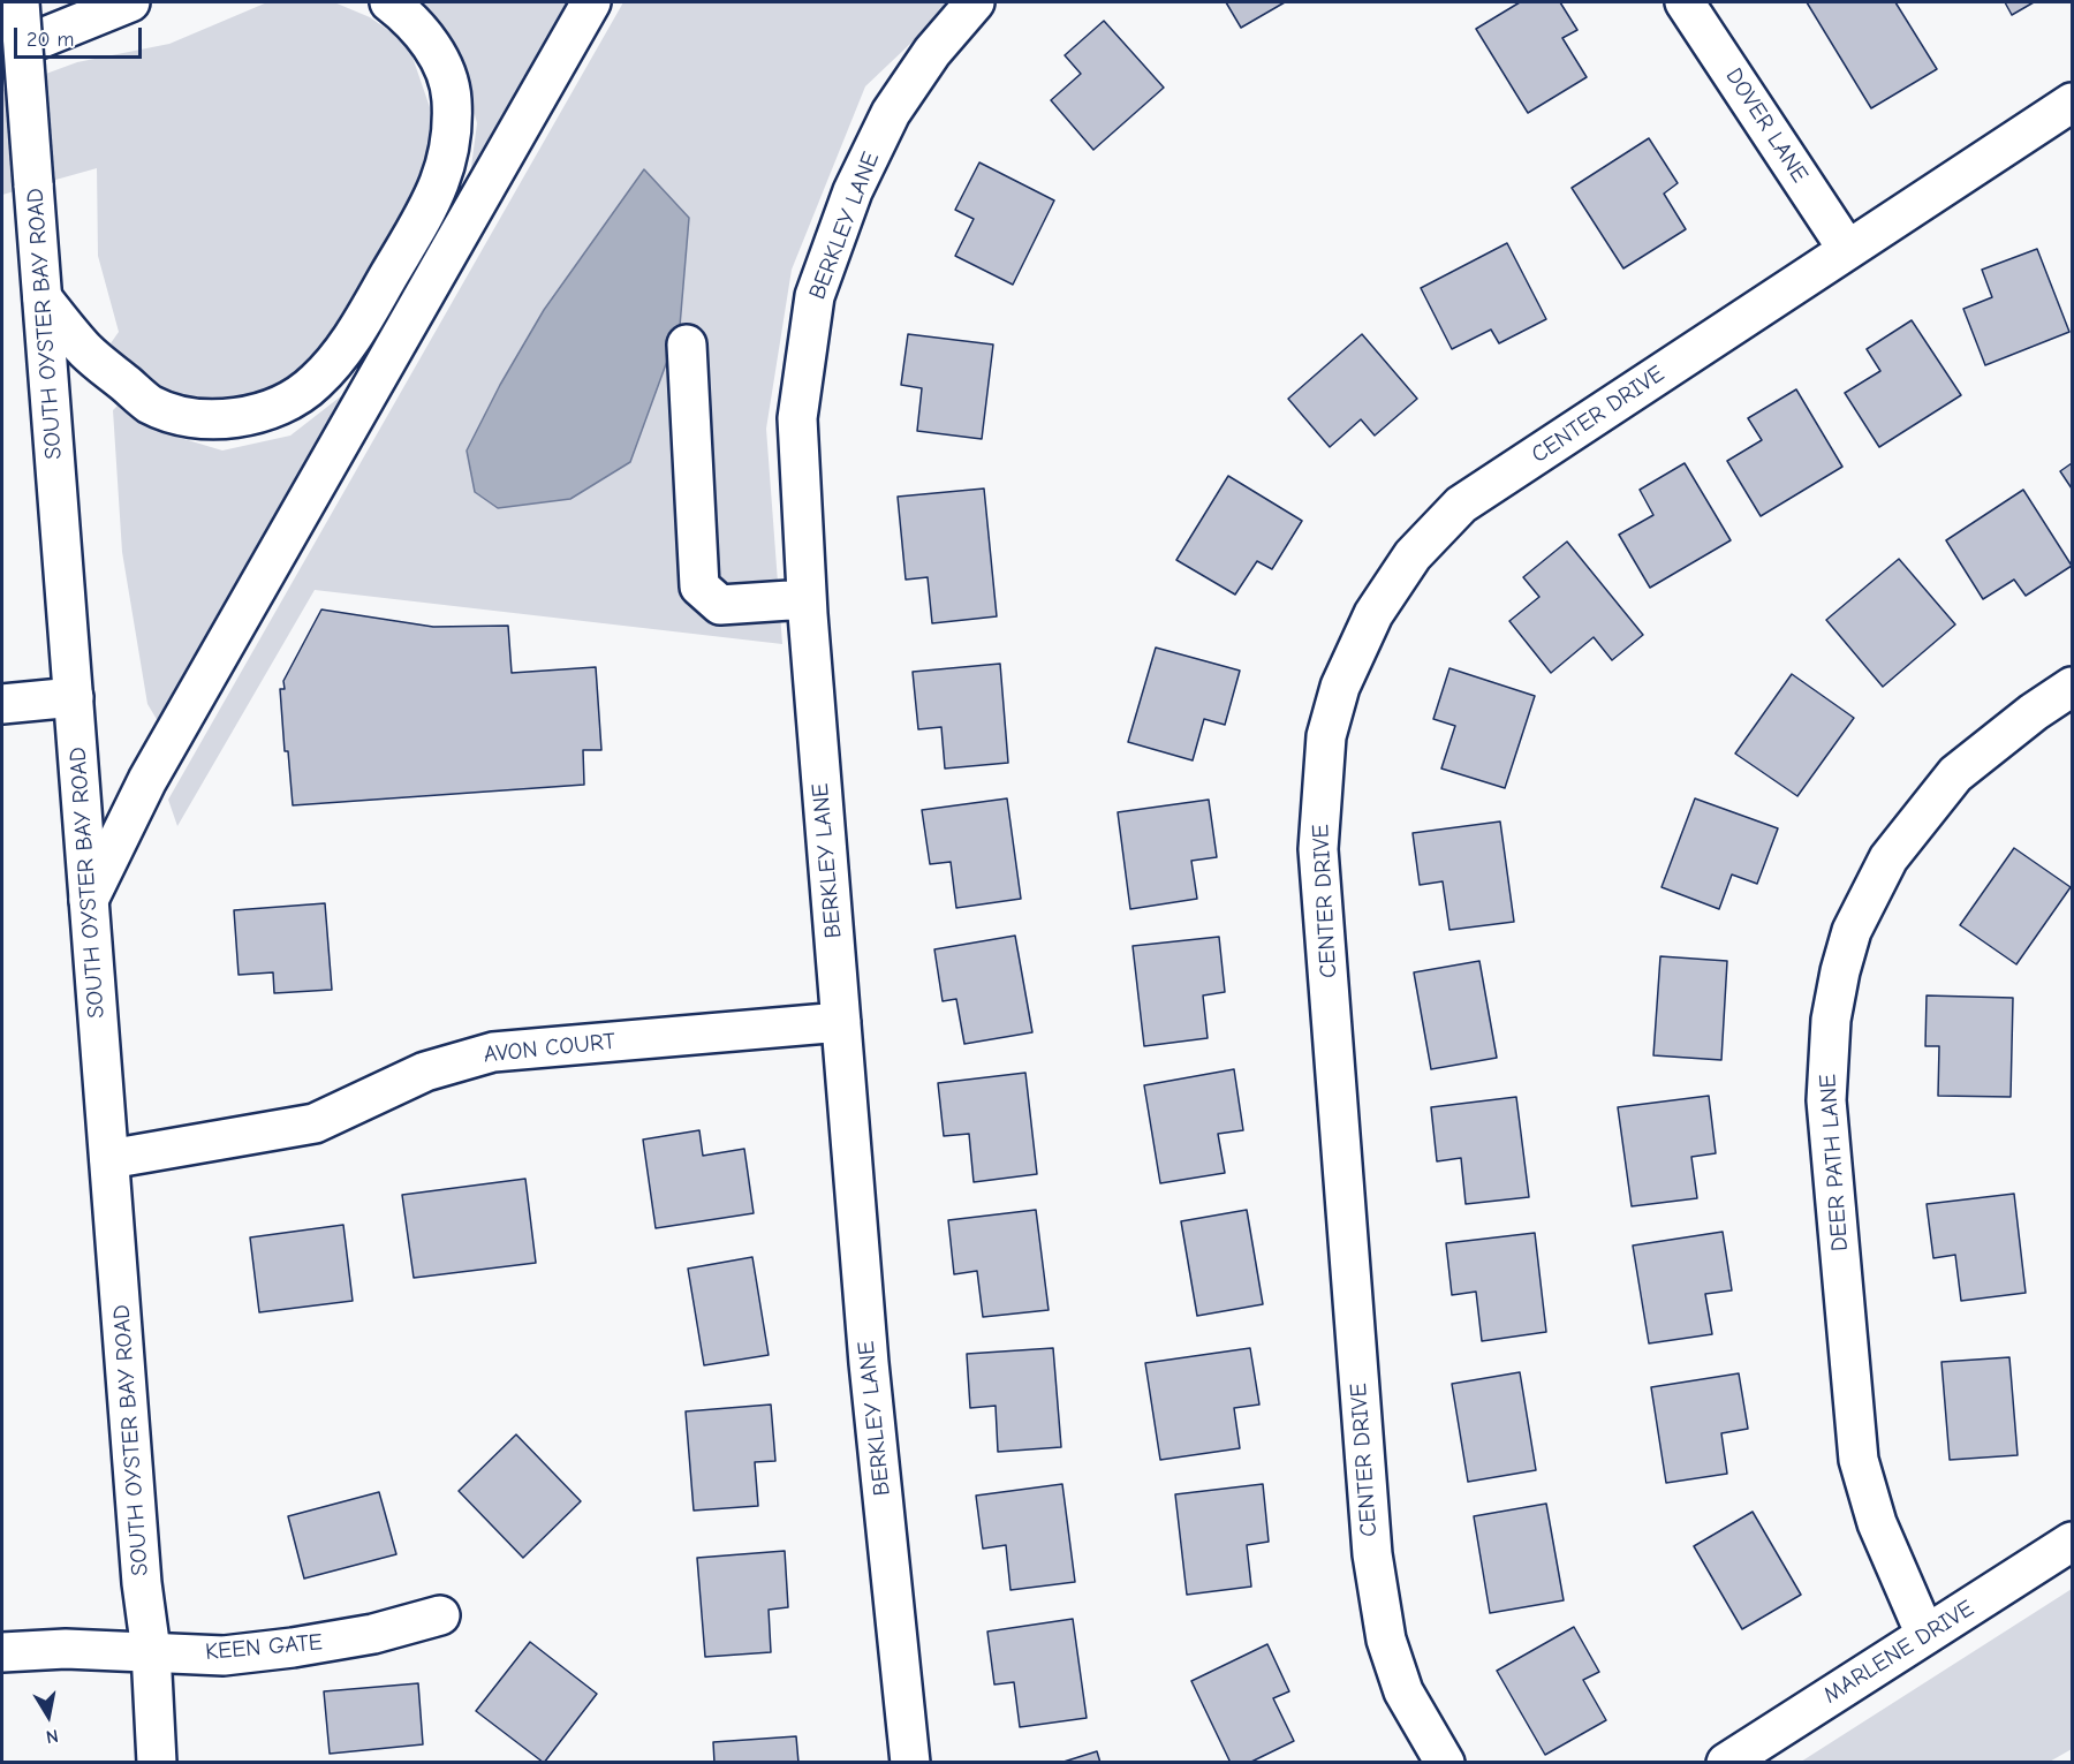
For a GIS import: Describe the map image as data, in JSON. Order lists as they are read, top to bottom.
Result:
{
  "streets": {
    "main road": [
      "DOVER LANE",
      "BERKLEY LANE",
      "SOUTH OYSTER BAY ROAD",
      "CENTER DRIVE",
      "AVON COURT",
      "DEER PATH LANE",
      "KEEN GATE",
      "MARLENE DRIVE"
    ]
  },
  "crossings": [
    ["DOVER LANE", "CENTER DRIVE"],
    ["BERKLEY LANE", "AVON COURT"],
    ["SOUTH OYSTER BAY ROAD", "AVON COURT"],
    ["SOUTH OYSTER BAY ROAD", "KEEN GATE"],
    ["DEER PATH LANE", "MARLENE DRIVE"]
  ],
  "scale_bar": "20 m",
  "north": "bottom"
}
